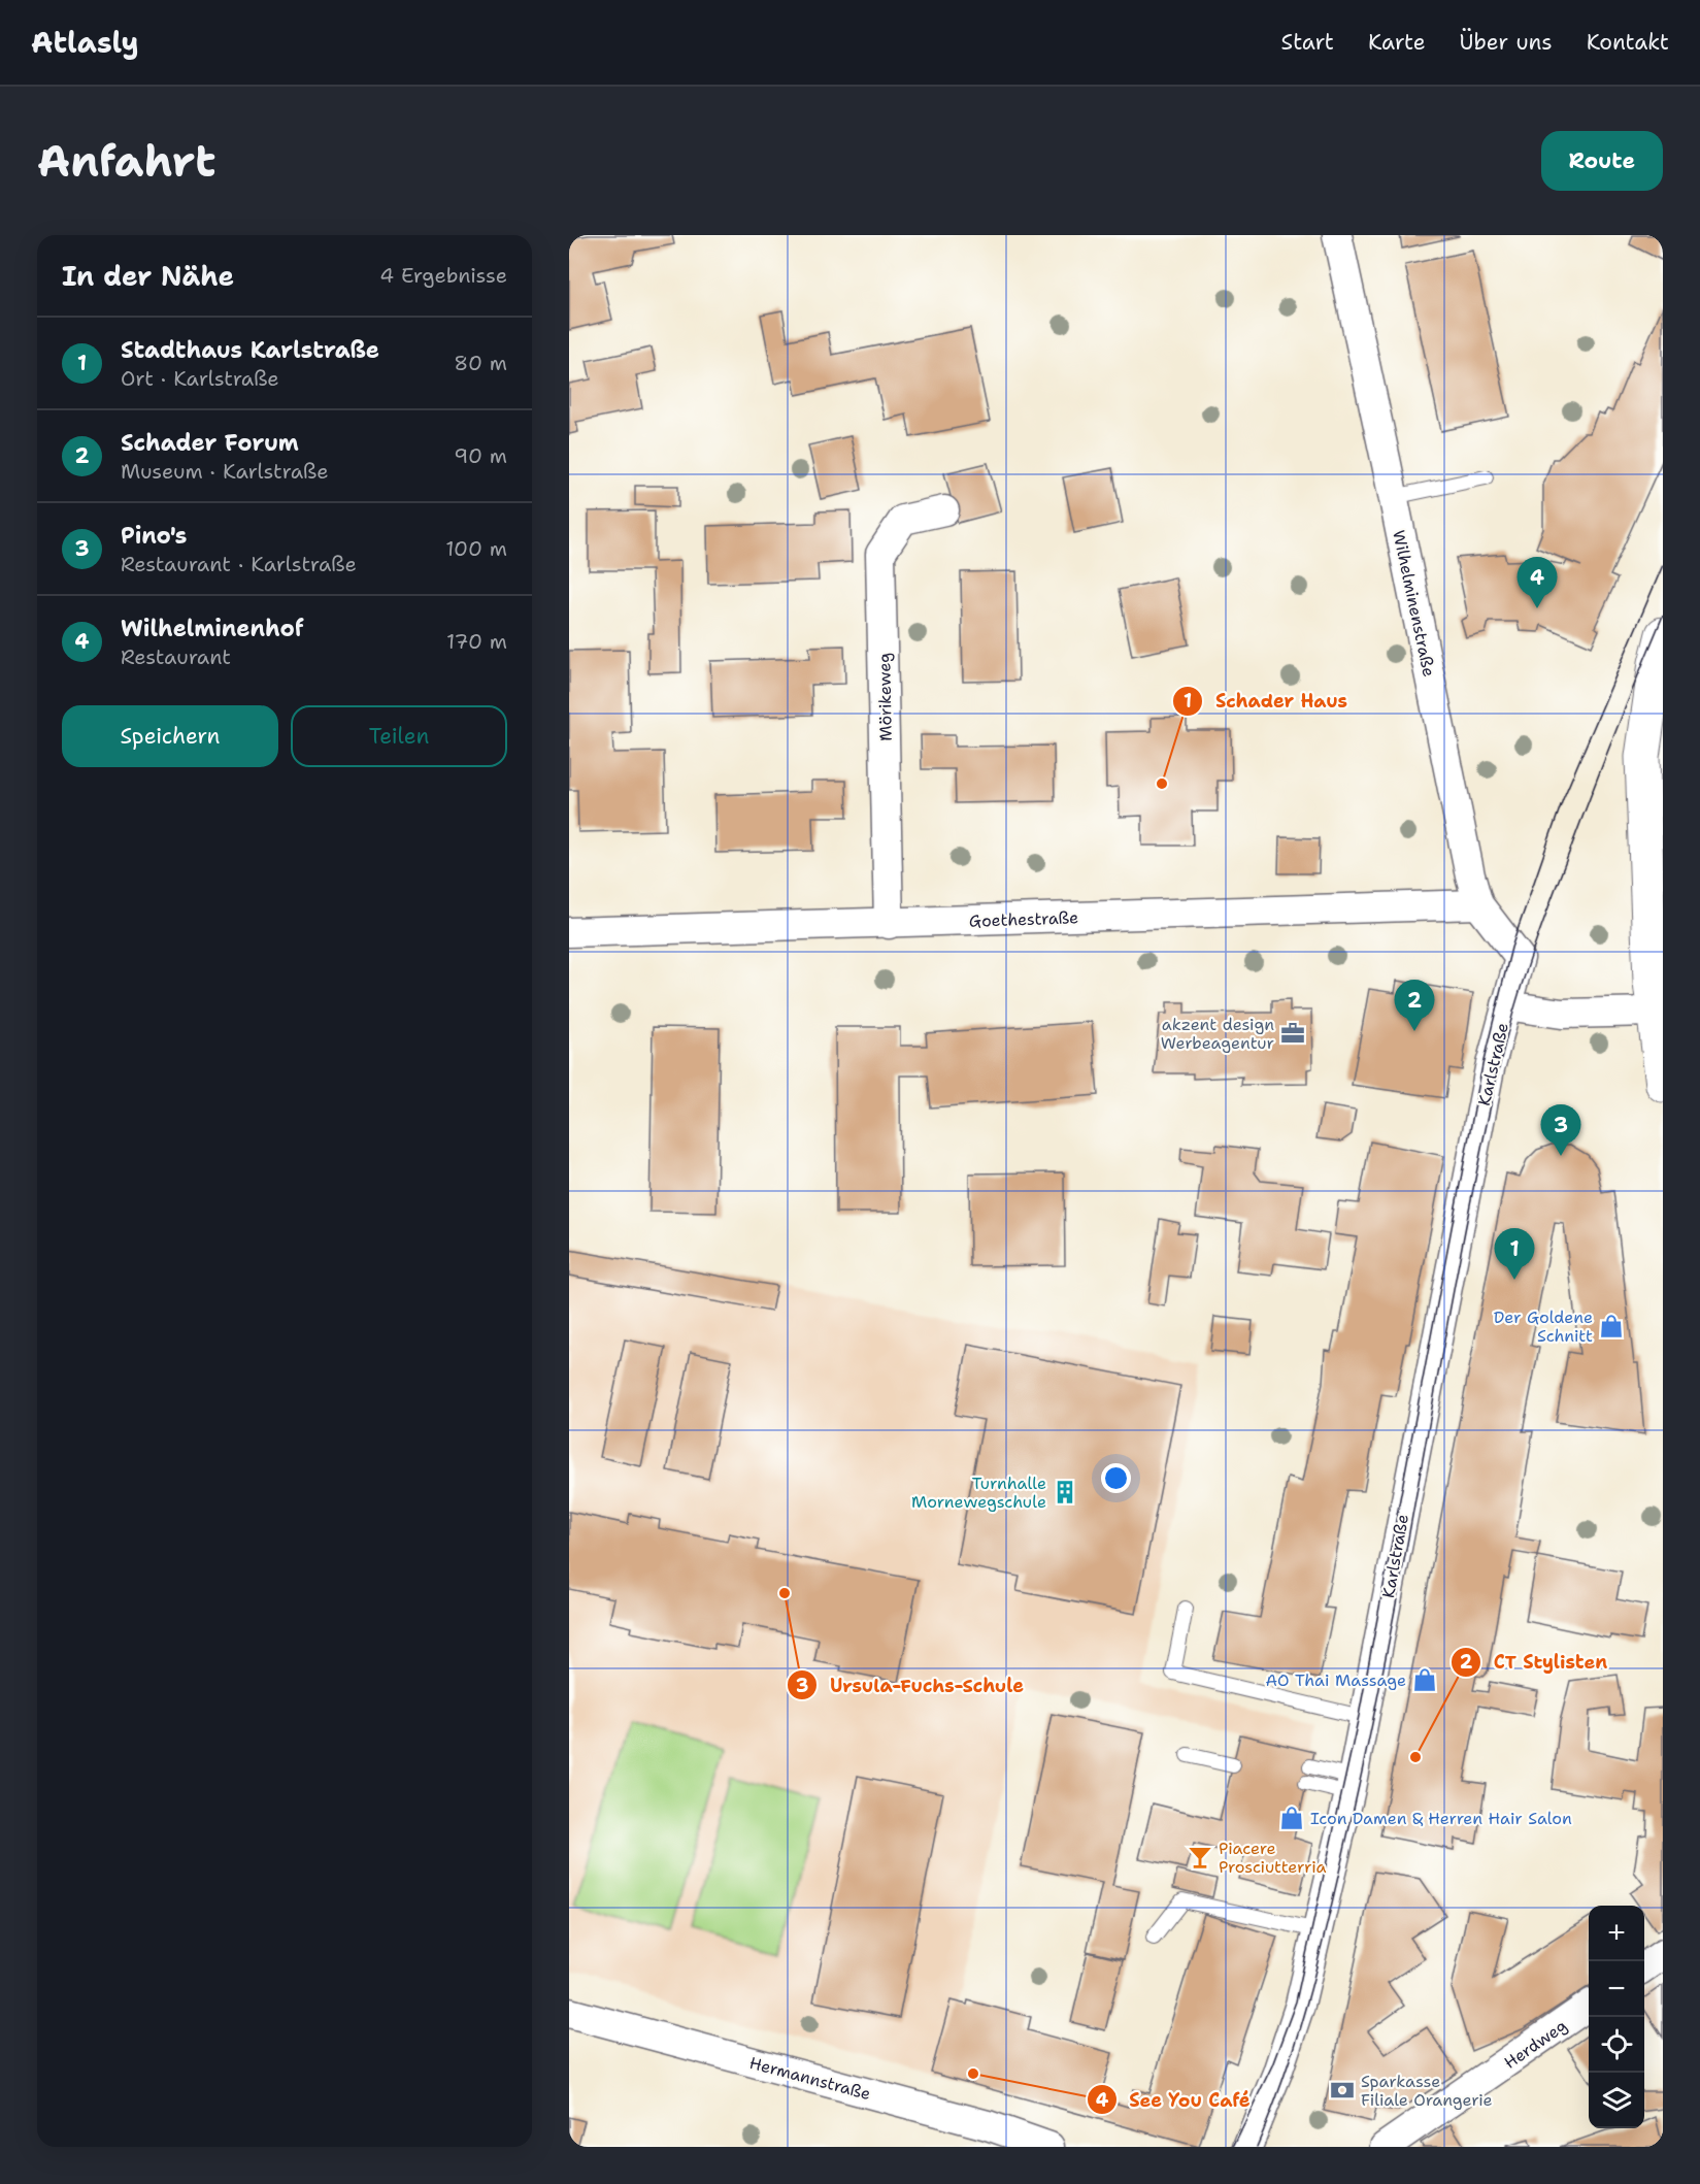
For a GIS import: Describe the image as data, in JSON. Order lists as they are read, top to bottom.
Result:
{
  "streets": {
    "street": [
      "Wilhelminenstraße",
      "Mörikeweg",
      "Goethestraße",
      "Karlstraße",
      "Herdweg",
      "Hermannstraße"
    ]
  },
  "crossings": [
    ["Wilhelminenstraße", "Goethestraße"],
    ["Wilhelminenstraße", "Karlstraße"],
    ["Mörikeweg", "Goethestraße"]
  ],
  "places": {
    "other": [
      "Schader Haus",
      "Ursula-Fuchs-Schule",
      "CT Stylisten",
      "See You Café"
    ],
    "office": ["akzent design Werbeagentur"],
    "shop": ["Der Goldene Schnitt", "AO Thai Massage", "Icon Damen & Herren Hair Salon"],
    "building": ["Turnhalle Mornewegschule"],
    "bar": ["Piacere Prosciutterria"],
    "bank": ["Sparkasse Filiale Orangerie"]
  },
  "page": {
    "header": "Atlasly",
    "nav": [
      "Start",
      "Karte",
      "Über uns",
      "Kontakt"
    ],
    "buttons": [
      "Route",
      ["Speichern", "Teilen"]
    ],
    "title": "Anfahrt",
    "heading": ["In der Nähe", "4 Ergebnisse"],
    "list": [
      {
        "mark": "1",
        "name": "Stadthaus Karlstraße",
        "note": "Ort · Karlstraße",
        "value": "80 m"
      },
      {
        "mark": "2",
        "name": "Schader Forum",
        "note": "Museum · Karlstraße",
        "value": "90 m"
      },
      {
        "mark": "3",
        "name": "Pino's",
        "note": "Restaurant · Karlstraße",
        "value": "100 m"
      },
      {
        "mark": "4",
        "name": "Wilhelminenhof",
        "note": "Restaurant",
        "value": "170 m"
      }
    ],
    "pins": [
      "4",
      "2",
      "3",
      "1"
    ],
    "map_buttons": ["+", "−"]
  }
}
